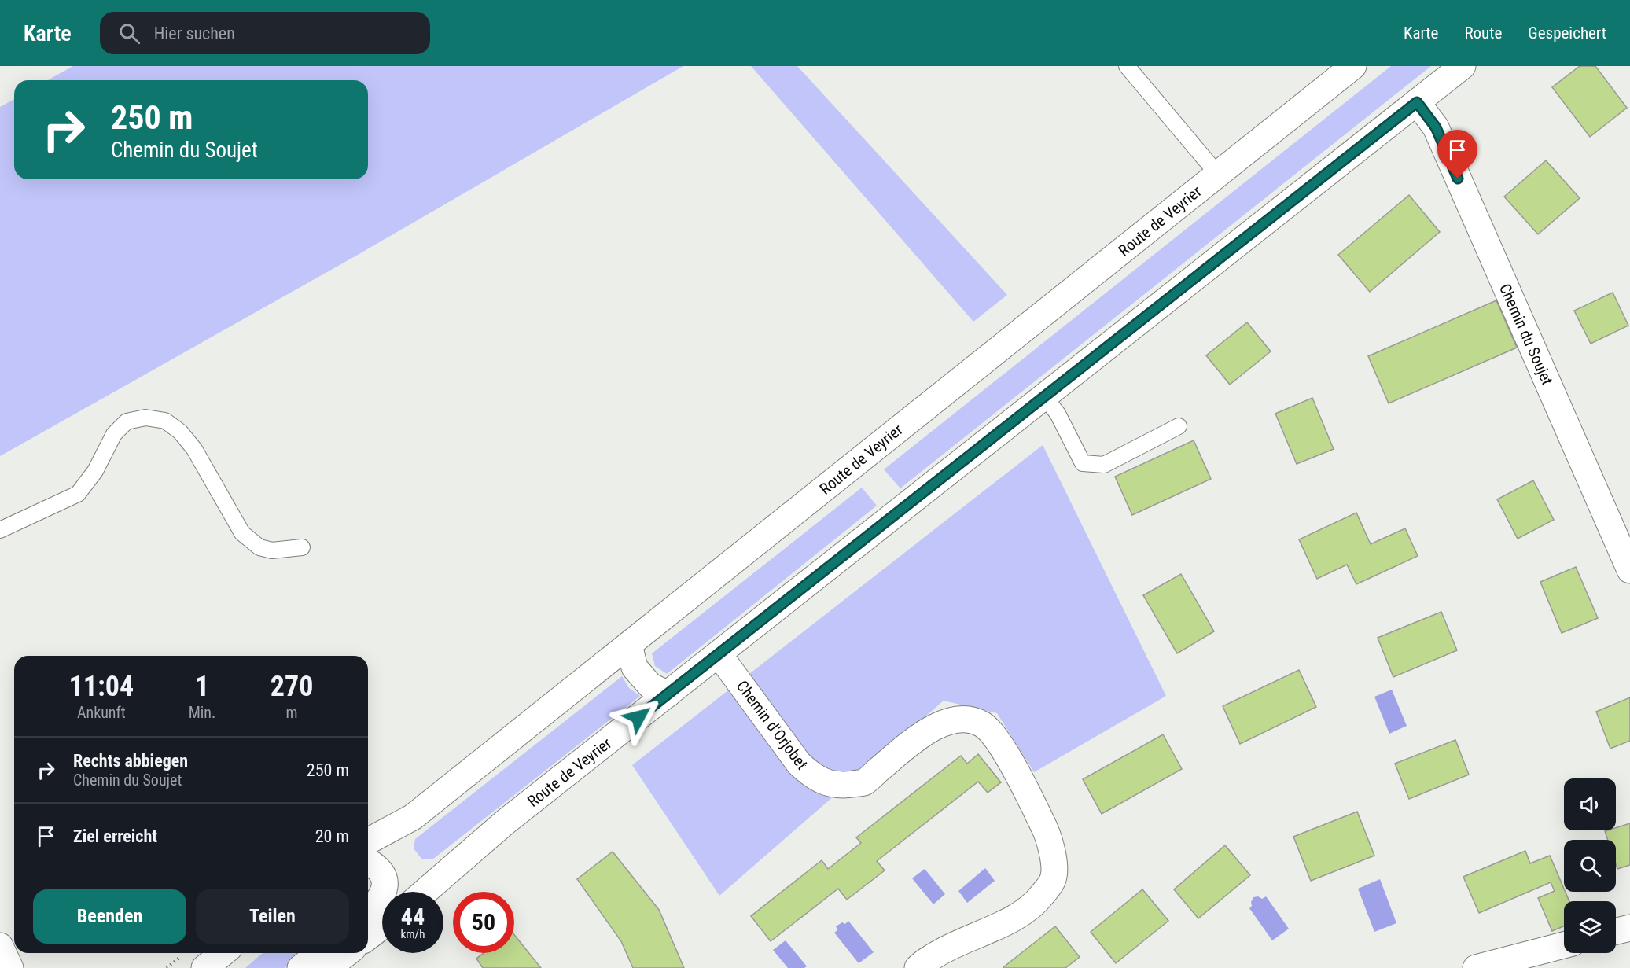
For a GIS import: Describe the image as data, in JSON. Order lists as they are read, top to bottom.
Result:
{
  "streets": {
    "main road": ["Route de Veyrier", "Chemin du Soujet", "Chemin d'Orjobet"]
  },
  "crossings": [
    ["Route de Veyrier", "Chemin du Soujet"],
    ["Route de Veyrier", "Chemin d'Orjobet"]
  ],
  "page": {
    "header": "Karte",
    "search": "Hier suchen",
    "nav": ["Karte", "Route", "Gespeichert"],
    "turn": ["250 m", "Chemin du Soujet"],
    "eta": [
      "11:04",
      "Ankunft",
      "1",
      "Min.",
      "270",
      "m"
    ],
    "list": [
      {
        "name": "Rechts abbiegen",
        "note": "Chemin du Soujet",
        "value": "250 m"
      },
      {
        "name": "Ziel erreicht",
        "value": "20 m"
      }
    ],
    "buttons": ["Beenden", "Teilen"],
    "speed": "44 km/h",
    "limit": "50"
  }
}
